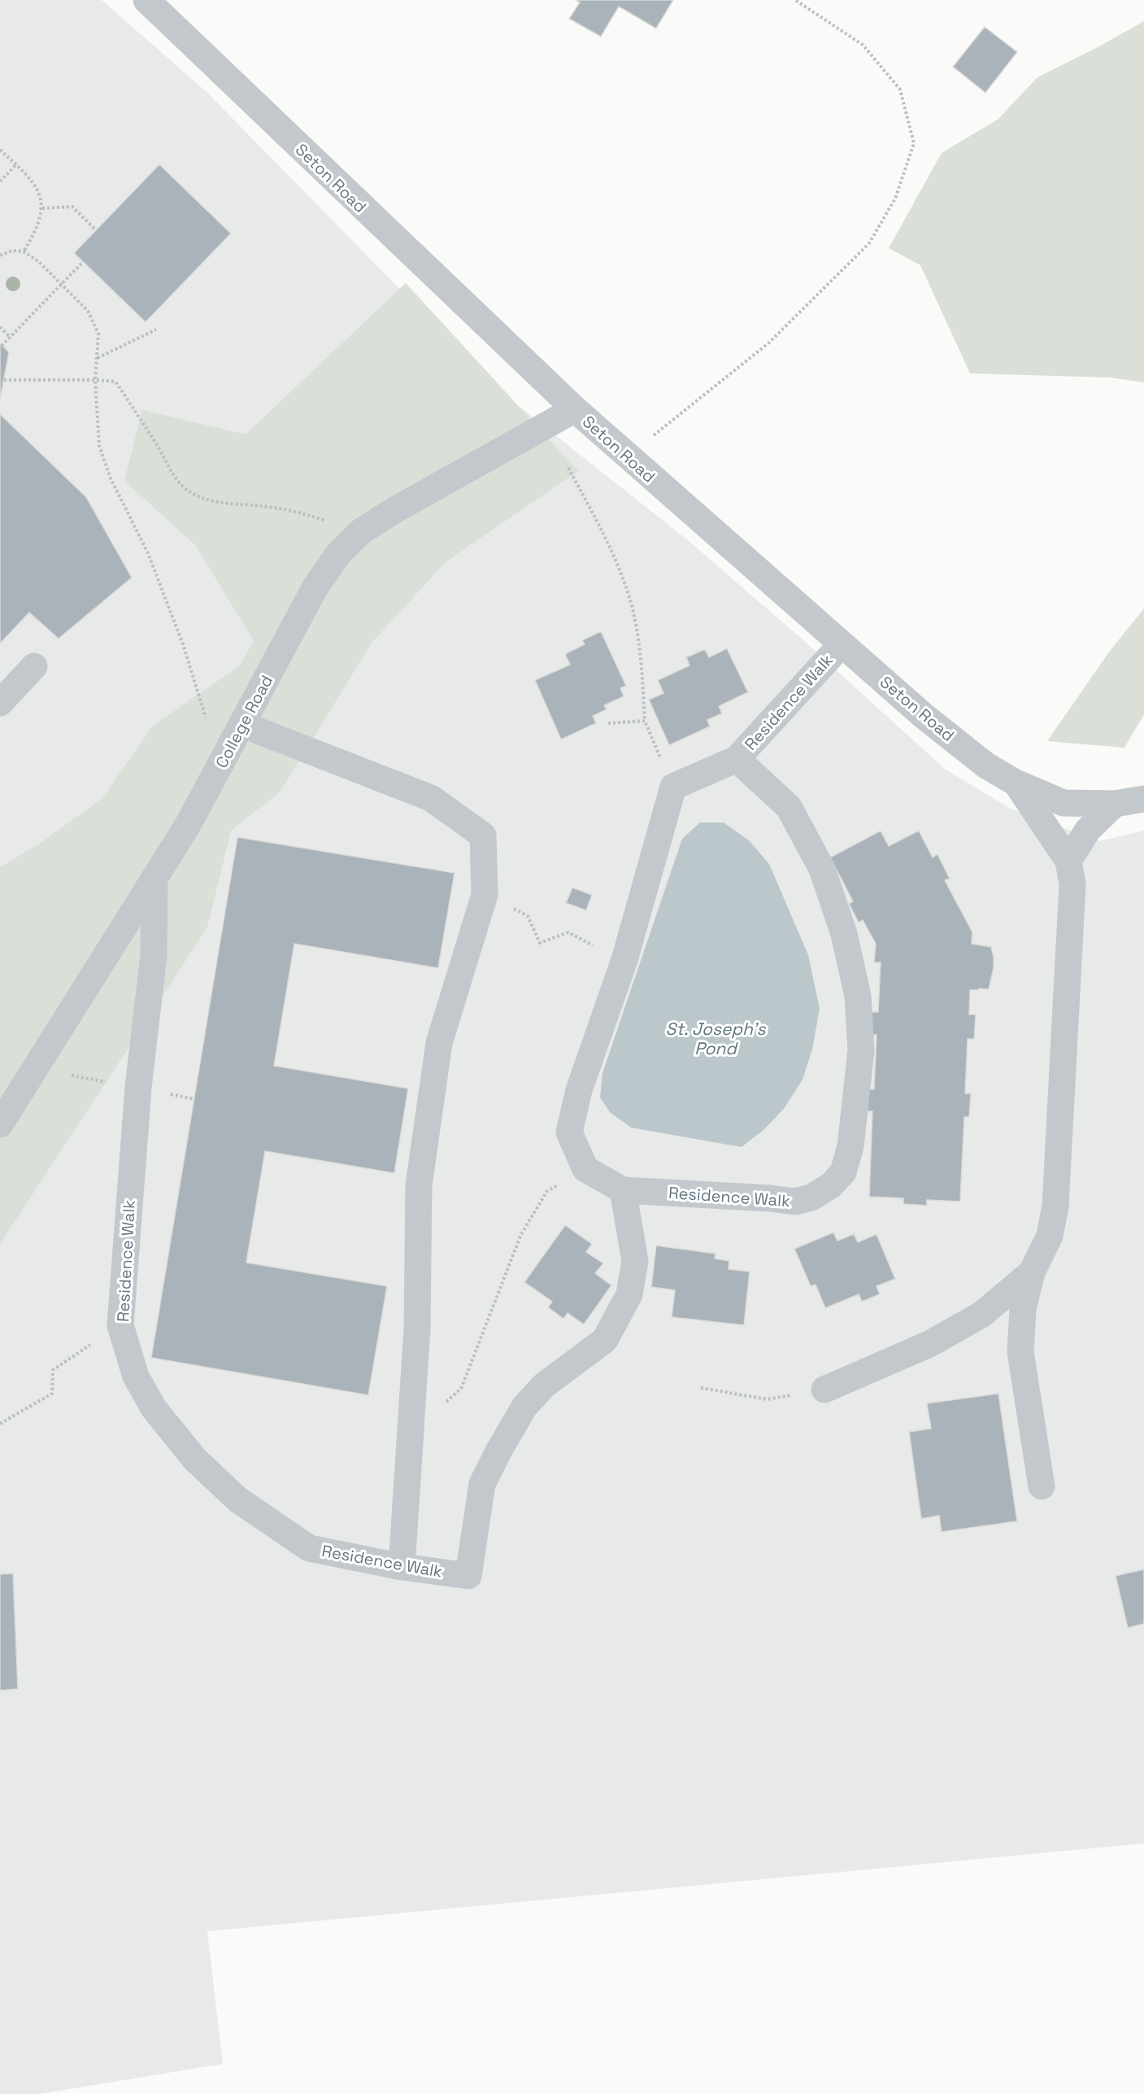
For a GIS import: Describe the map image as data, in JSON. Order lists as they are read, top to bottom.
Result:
{
  "streets": {
    "street": ["Seton Road", "Residence Walk", "College Road"]
  },
  "crossings": [
    ["Seton Road", "Residence Walk"],
    ["Seton Road", "College Road"],
    ["Residence Walk", "College Road"]
  ],
  "water": ["St. Joseph’s Pond"]
}
